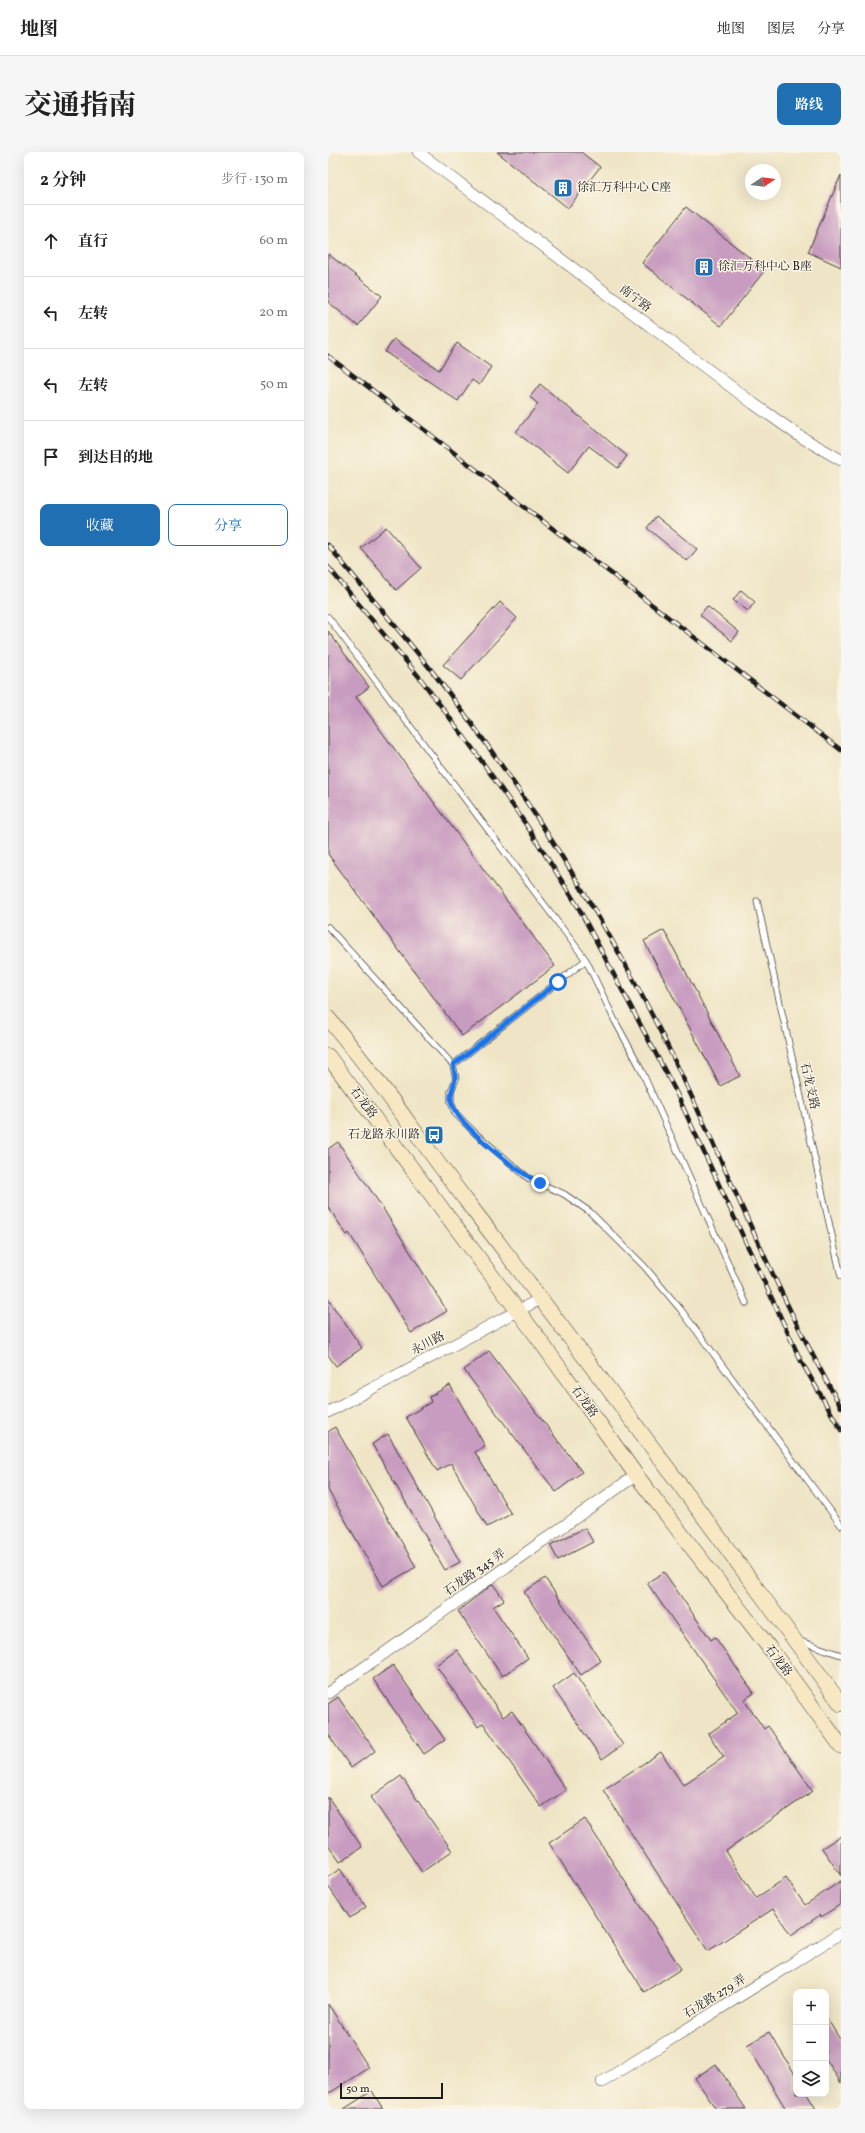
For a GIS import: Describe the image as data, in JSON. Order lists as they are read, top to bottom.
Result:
{
  "streets": {
    "main road": ["石龙路"],
    "street": [
      "南宁路",
      "永川路",
      "石龙路 345 弄",
      "石龙路 279 弄"
    ],
    "lane": ["石龙支路"]
  },
  "crossings": [
    ["石龙路", "永川路"],
    ["石龙路", "石龙路 345 弄"]
  ],
  "places": {
    "building": ["徐汇万科中心 C座", "徐汇万科中心 B座"],
    "bus stop": ["石龙路永川路"]
  },
  "scale_bar": "50 m",
  "north": "right",
  "page": {
    "header": "地图",
    "nav": ["地图", "图层", "分享"],
    "title": "交通指南",
    "buttons": [
      "路线",
      ["收藏", "分享"]
    ],
    "heading": ["2 分钟", "步行 · 130 m"],
    "list": [
      ["直行", "60 m"],
      ["左转", "20 m"],
      ["左转", "50 m"],
      "到达目的地"
    ],
    "map_buttons": ["+", "−"],
    "scale": "50 m"
  }
}
